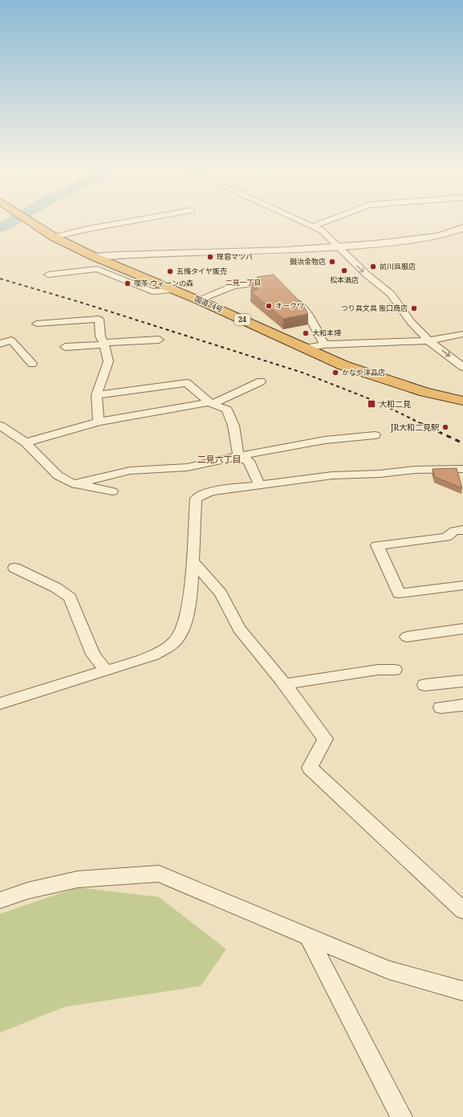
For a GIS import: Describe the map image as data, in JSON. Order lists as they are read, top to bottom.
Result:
{
  "streets": {
    "highway": ["国道24号", "24"]
  },
  "districts": ["二見一丁目", "二見六丁目"],
  "places": {
    "other": [
      "理容マツバ",
      "鍛冶金物店",
      "前川呉服店",
      "松本酒店",
      "五條タイヤ販売",
      "喫茶 ウィーンの森",
      "オークワ",
      "つり具文具 阪口商店",
      "大和本陣",
      "かなや洋品店",
      "JR大和二見駅"
    ],
    "transit": ["大和二見"]
  }
}
